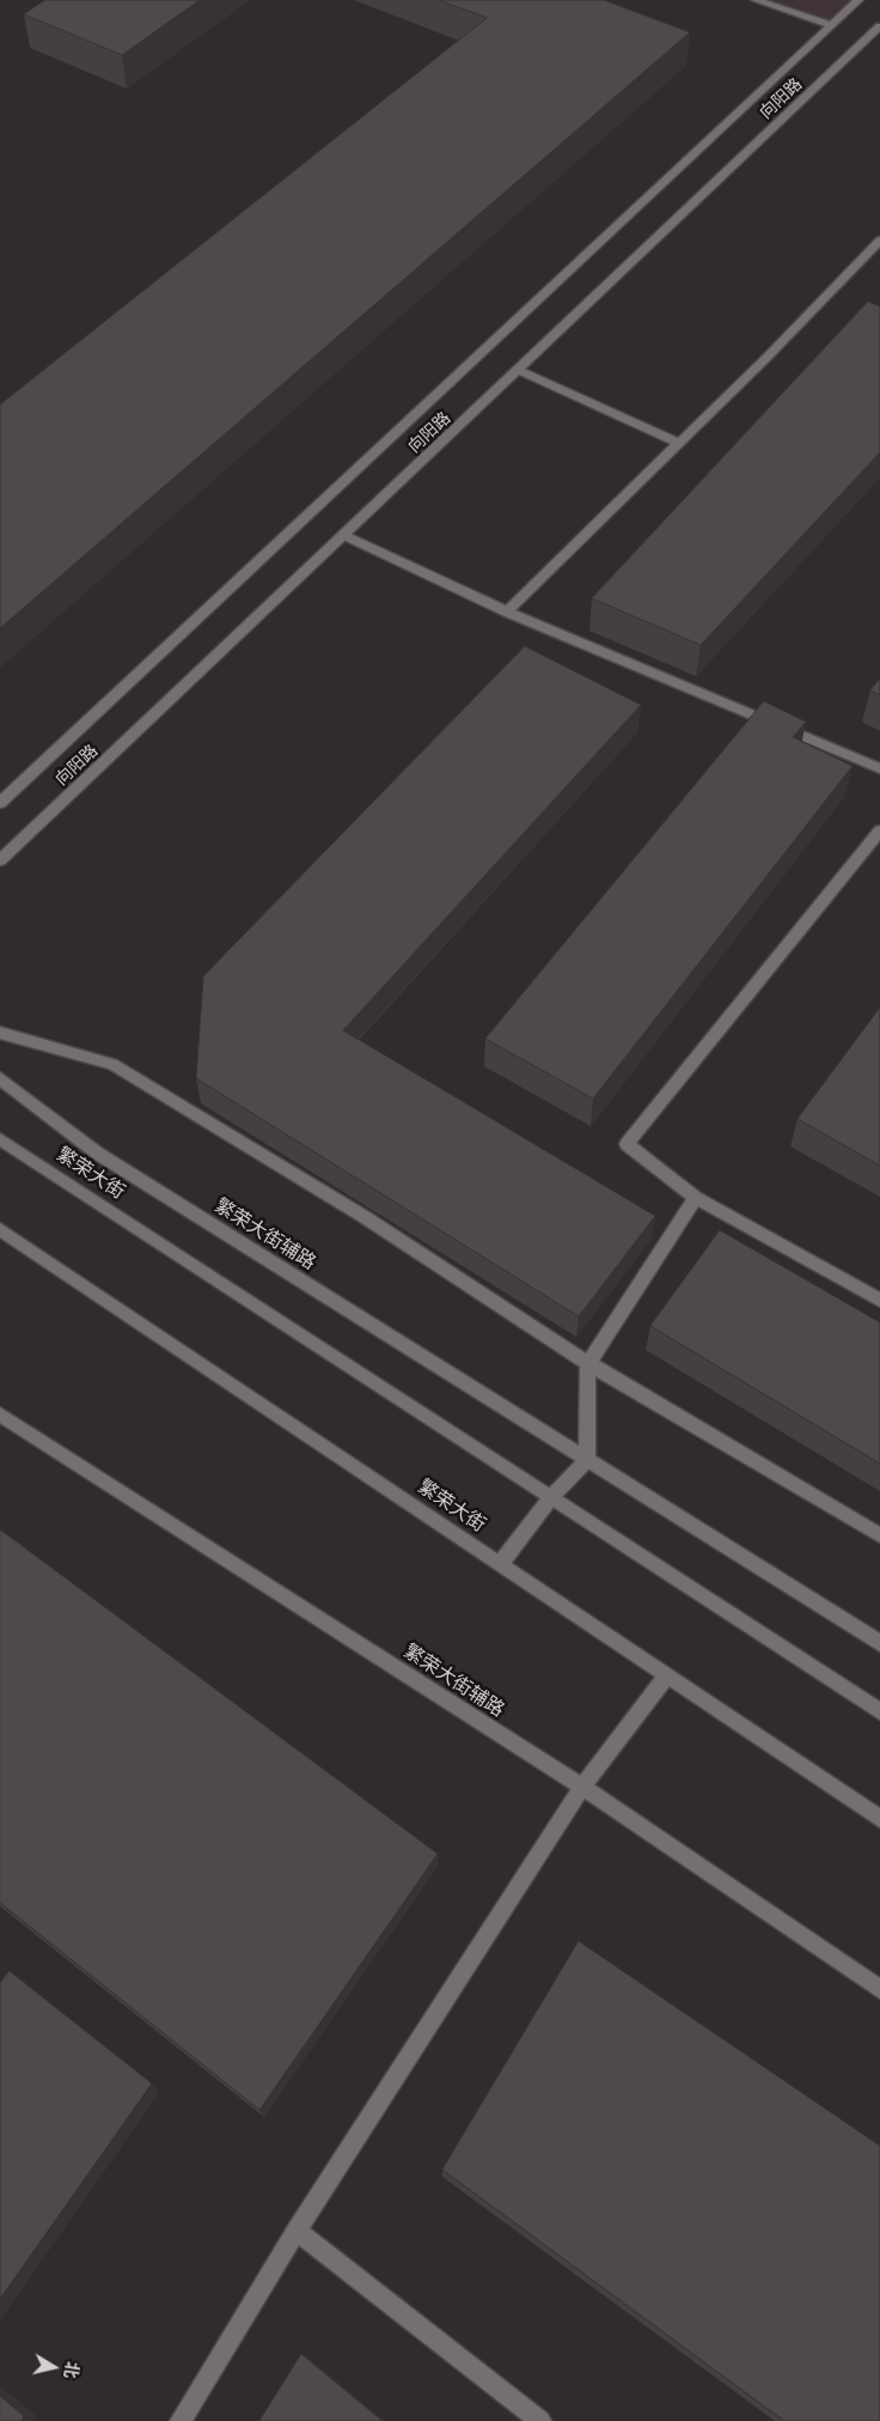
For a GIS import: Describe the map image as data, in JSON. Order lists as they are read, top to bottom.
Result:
{
  "streets": {
    "main road": ["向阳路", "繁荣大街", "繁荣大街辅路"]
  },
  "north": "right"
}
